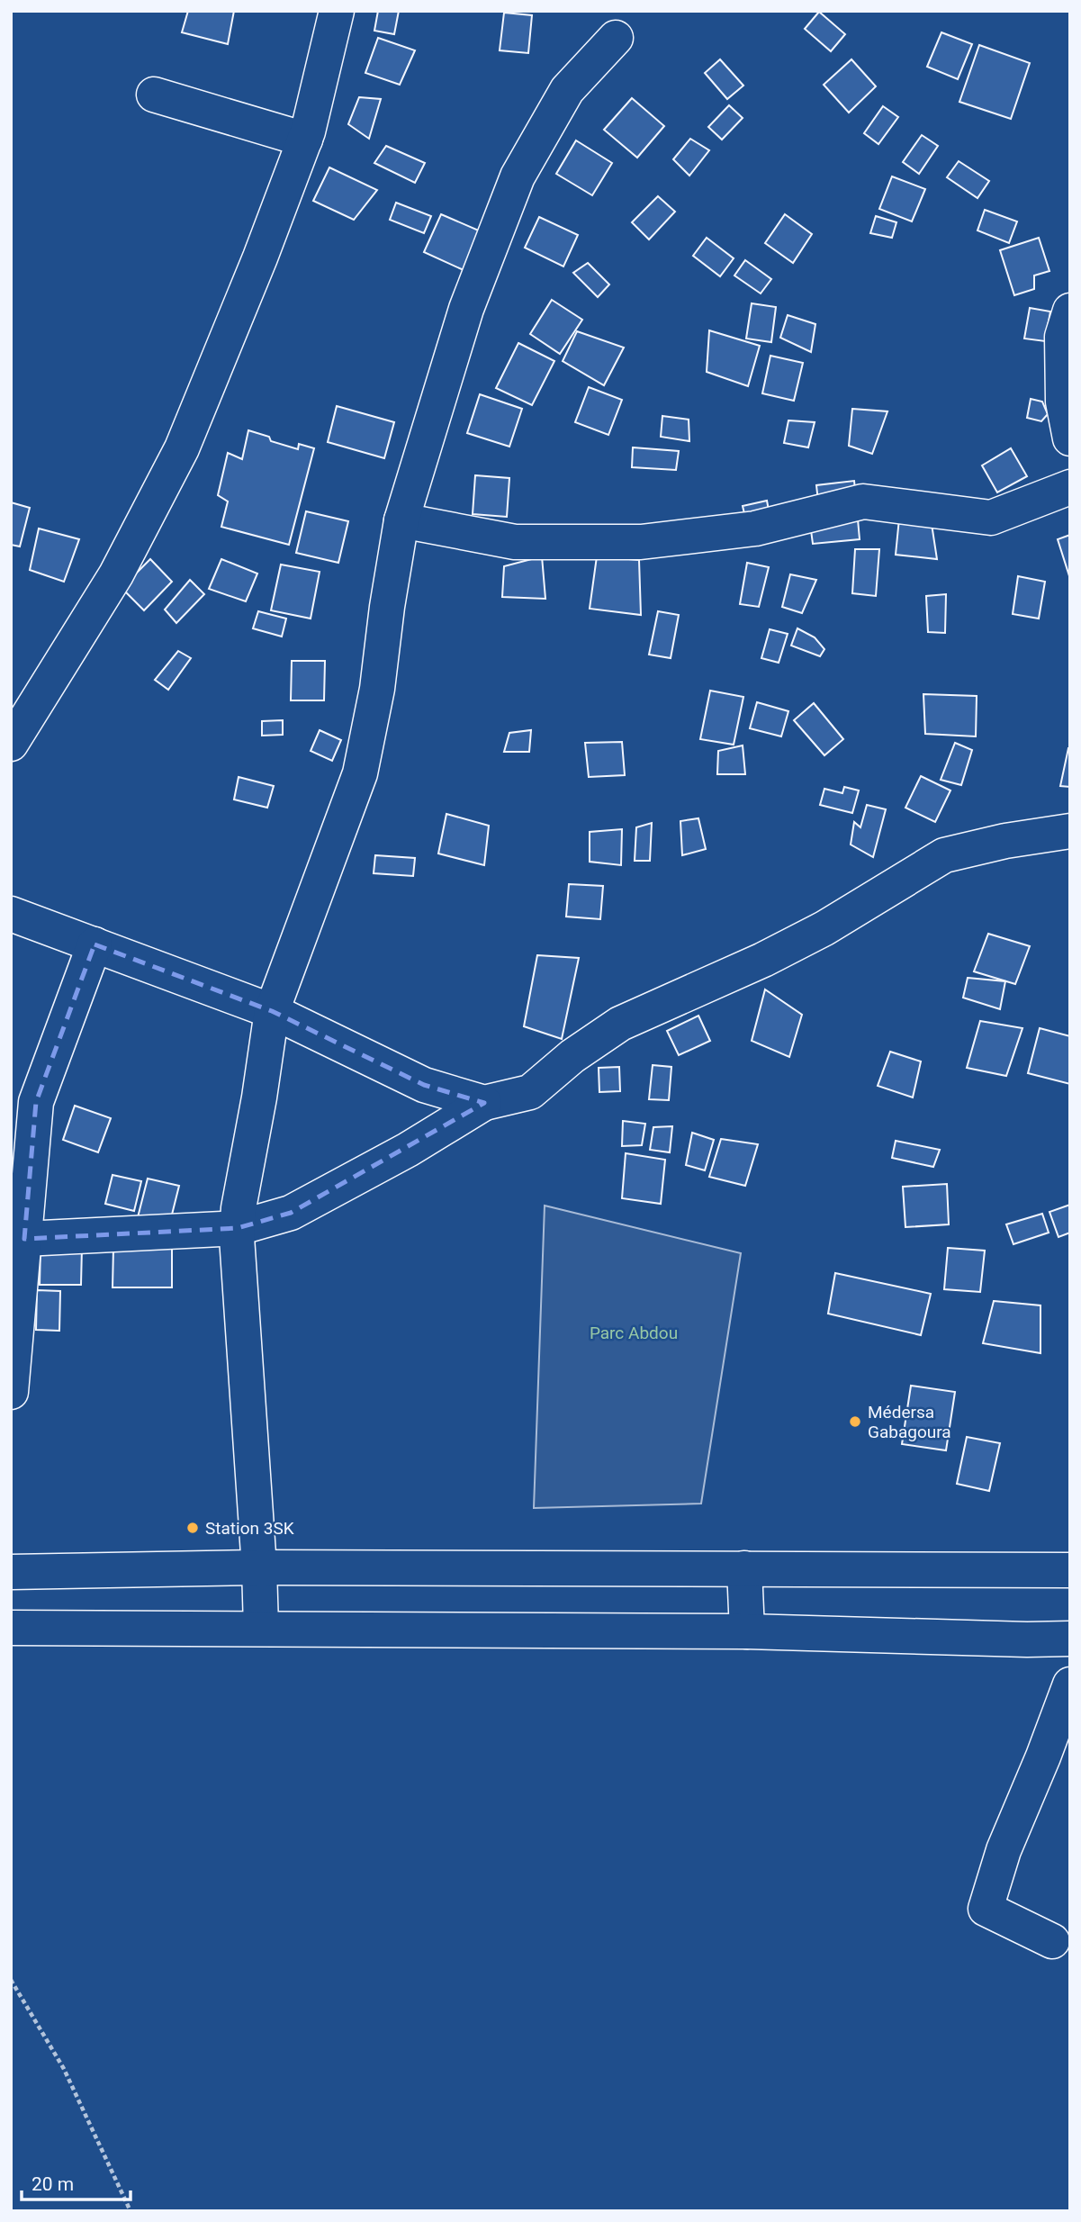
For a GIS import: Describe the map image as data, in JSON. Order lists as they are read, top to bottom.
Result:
{
  "parks": ["Parc Abdou"],
  "places": ["Médersa Gabagoura", "Station 3SK"],
  "scale_bar": "20 m"
}
